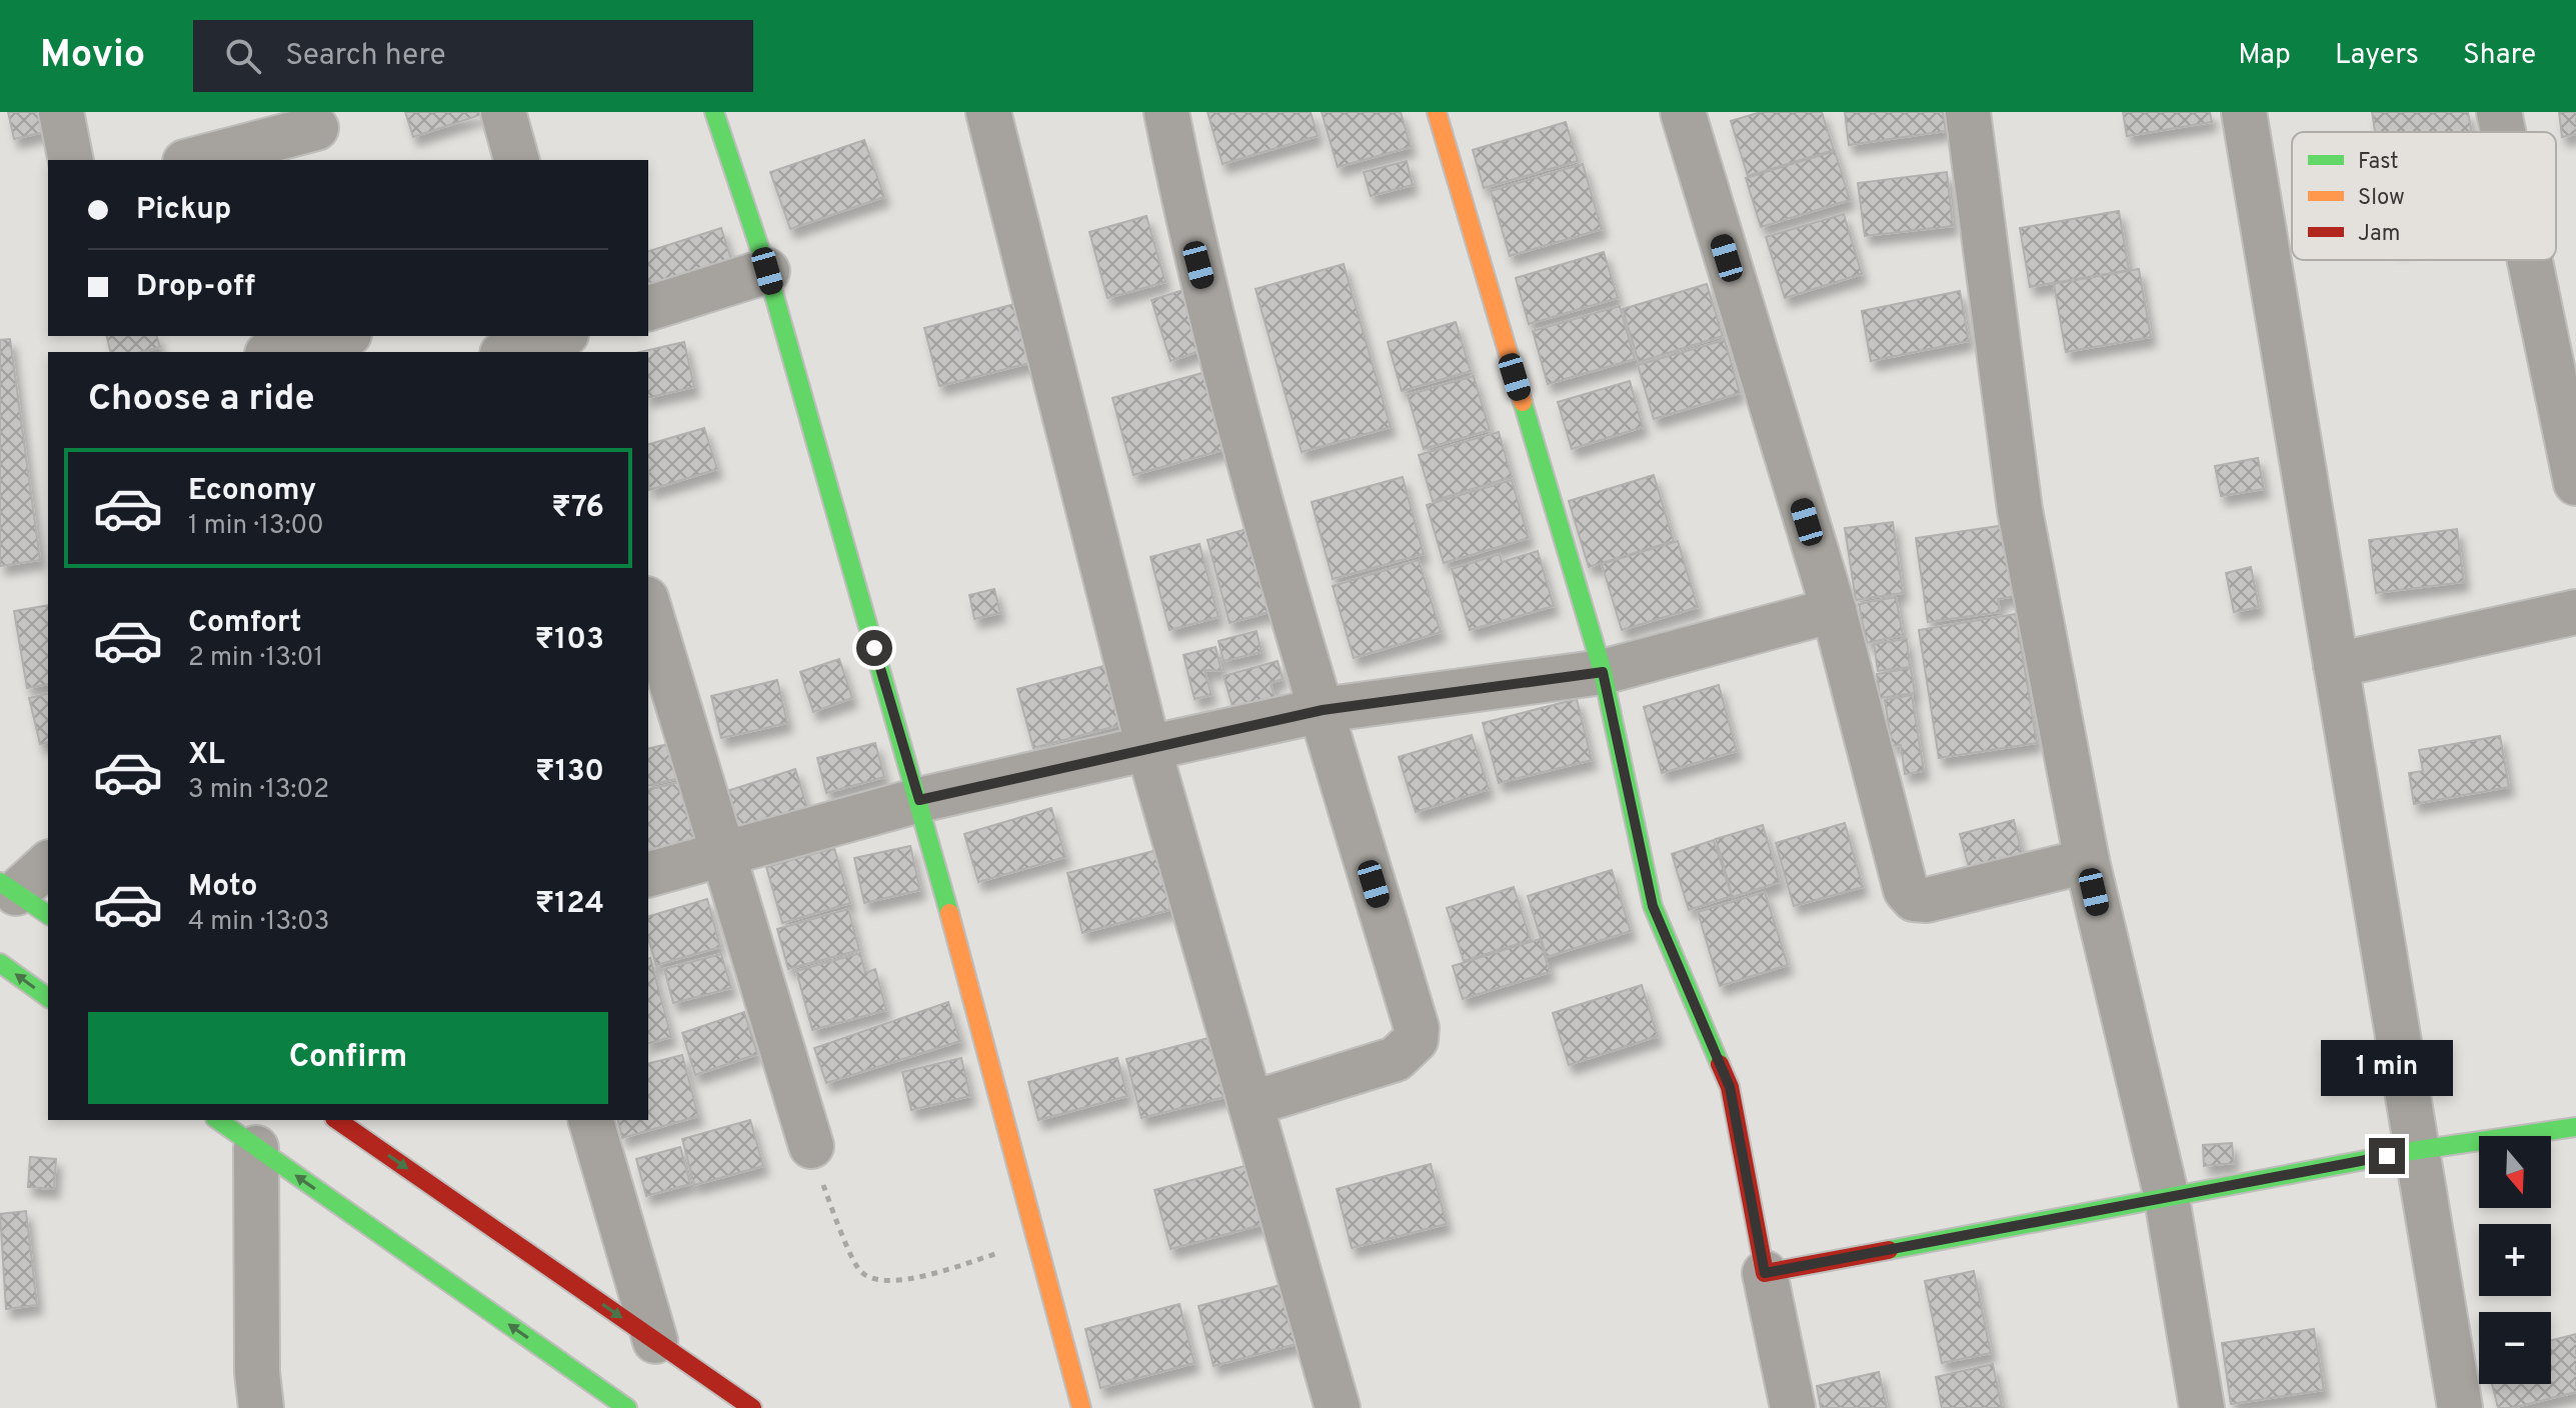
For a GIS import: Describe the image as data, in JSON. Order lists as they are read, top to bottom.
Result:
{
  "legend": ["Fast", "Slow", "Jam"],
  "north": "bottom",
  "page": {
    "header": "Movio",
    "search": "Search here",
    "nav": ["Map", "Layers", "Share"],
    "banner": ["Pickup", "Drop-off"],
    "heading": "Choose a ride",
    "list": [
      {
        "name": "Economy",
        "note": "1 min · 13:00",
        "value": "₹76"
      },
      {
        "name": "Comfort",
        "note": "2 min · 13:01",
        "value": "₹103"
      },
      {
        "name": "XL",
        "note": "3 min · 13:02",
        "value": "₹130"
      },
      {
        "name": "Moto",
        "note": "4 min · 13:03",
        "value": "₹124"
      }
    ],
    "buttons": "Confirm",
    "bubble": "1 min",
    "map_buttons": ["+", "−"]
  }
}
